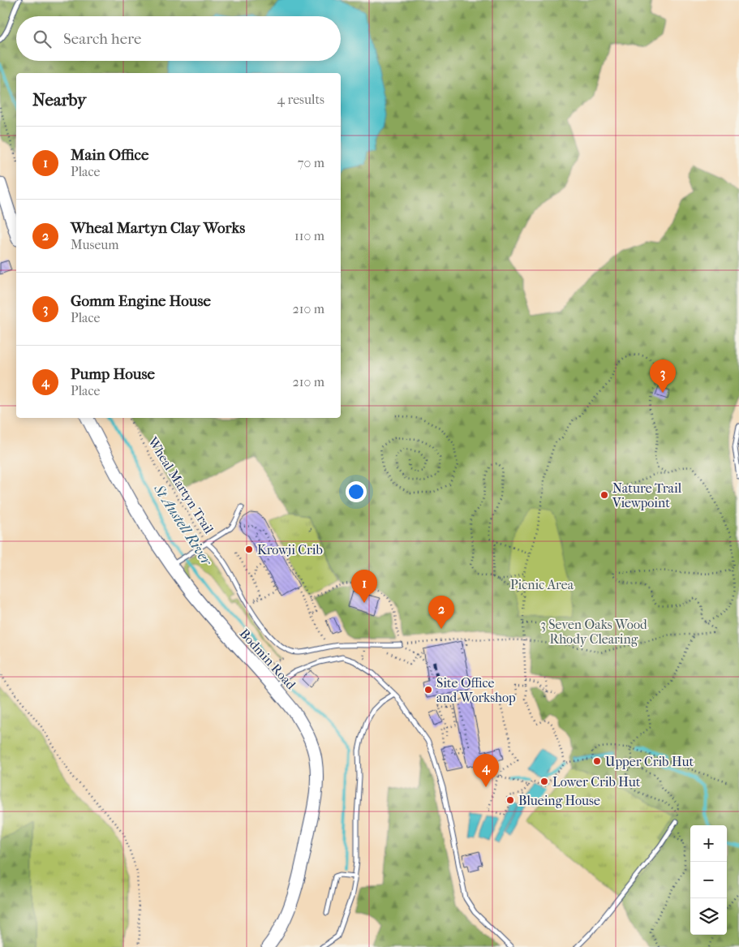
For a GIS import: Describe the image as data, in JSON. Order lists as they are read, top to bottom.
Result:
{
  "streets": {
    "main road": ["Bodmin Road"],
    "path": ["Wheal Martyn Trail"]
  },
  "water": ["St Austell River"],
  "parks": ["Picnic Area", "3 Seven Oaks Wood Rhody Clearing"],
  "places": [
    "Nature Trail Viewpoint",
    "Krowji Crib",
    "Site Office and Workshop",
    "Upper Crib Hut",
    "Lower Crib Hut",
    "Blueing House"
  ],
  "page": {
    "search": "Search here",
    "heading": ["Nearby", "4 results"],
    "list": [
      {
        "mark": "1",
        "name": "Main Office",
        "note": "Place",
        "value": "70 m"
      },
      {
        "mark": "2",
        "name": "Wheal Martyn Clay Works",
        "note": "Museum",
        "value": "110 m"
      },
      {
        "mark": "3",
        "name": "Gomm Engine House",
        "note": "Place",
        "value": "210 m"
      },
      {
        "mark": "4",
        "name": "Pump House",
        "note": "Place",
        "value": "210 m"
      }
    ],
    "pins": [
      "3",
      "1",
      "2",
      "4"
    ],
    "map_buttons": ["+", "−"]
  }
}
